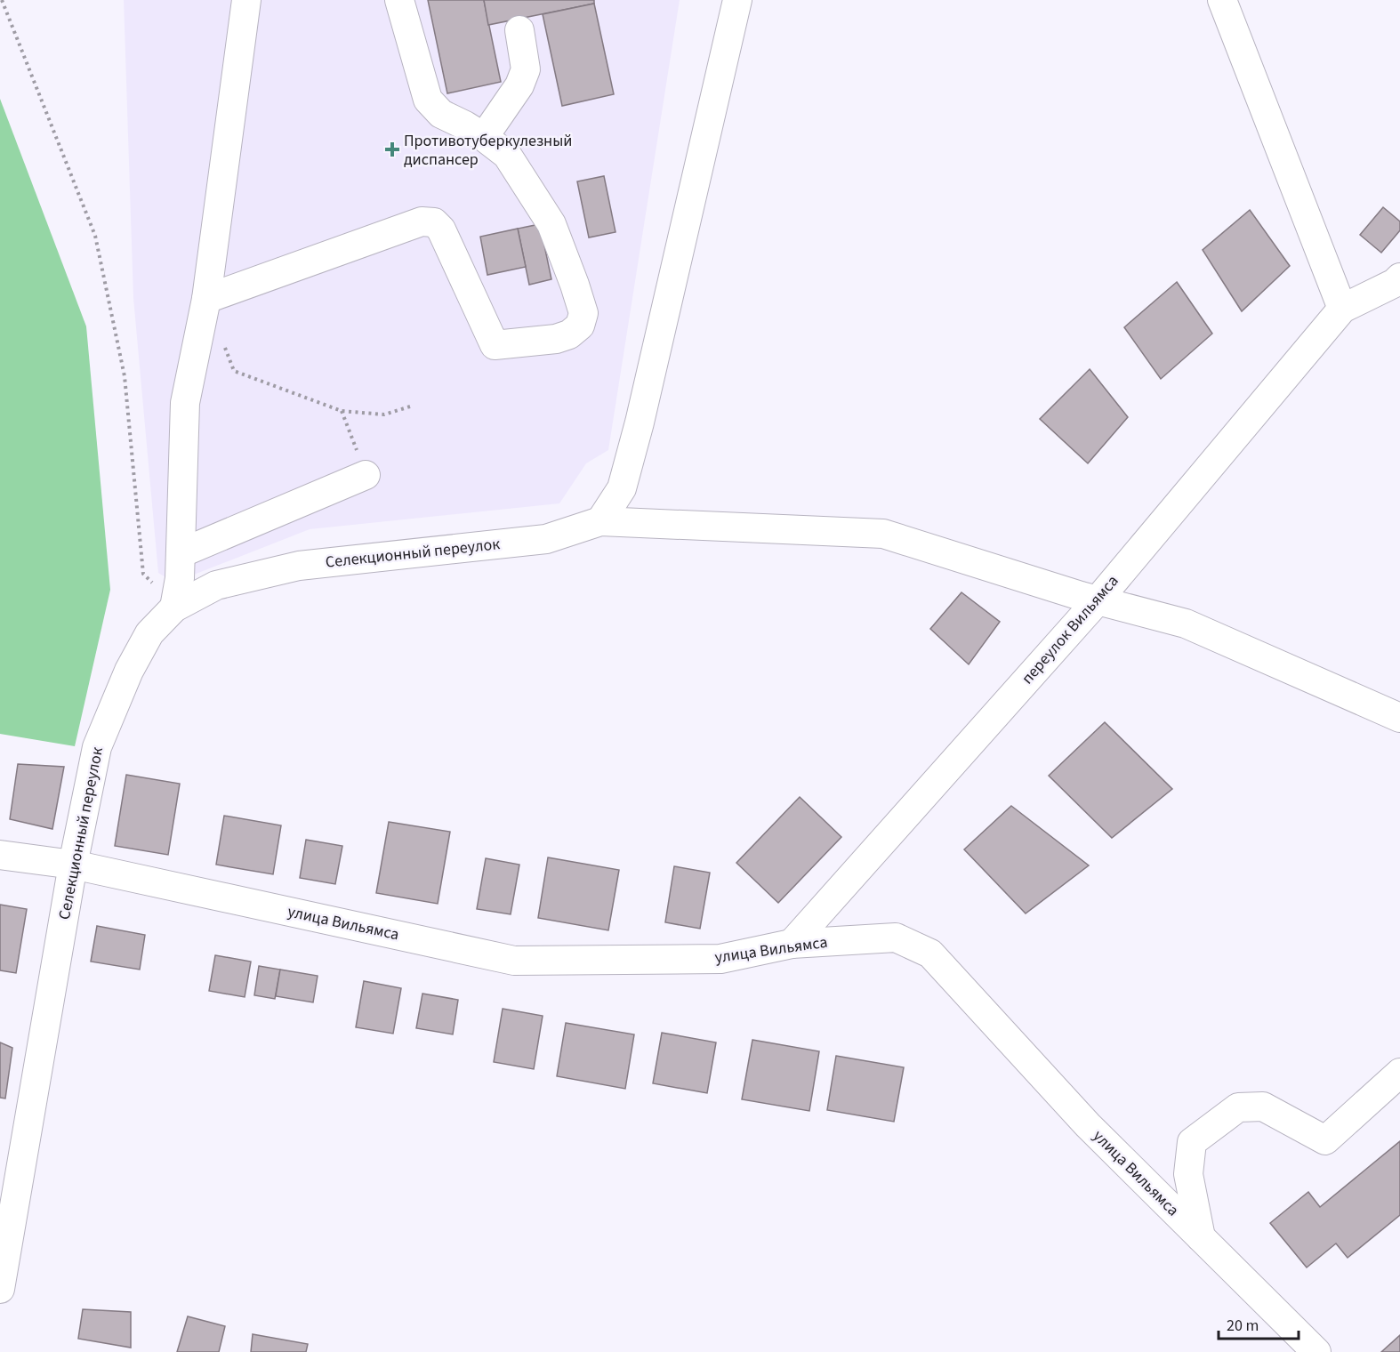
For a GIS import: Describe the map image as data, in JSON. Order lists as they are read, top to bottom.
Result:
{
  "streets": {
    "street": ["Селекционный переулок", "переулок Вильямса", "улица Вильямса"]
  },
  "crossings": [
    ["Селекционный переулок", "улица Вильямса"],
    ["переулок Вильямса", "улица Вильямса"]
  ],
  "places": {
    "health": ["Противотуберкулезный диспансер"]
  },
  "scale_bar": "20 m"
}
